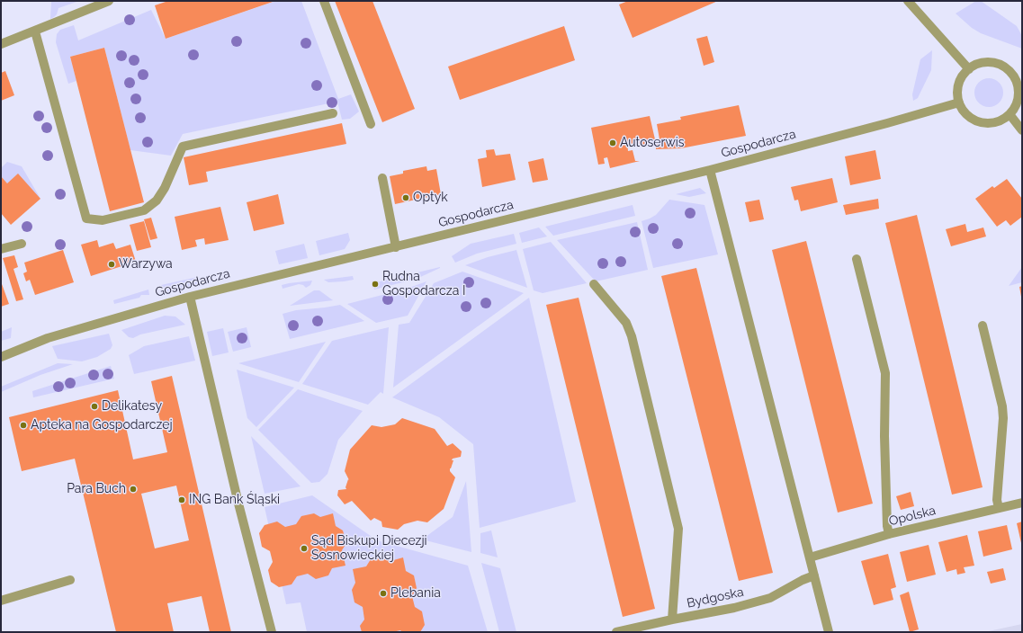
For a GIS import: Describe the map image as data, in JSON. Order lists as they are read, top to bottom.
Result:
{
  "streets": {
    "street": ["Gospodarcza", "Opolska", "Bydgoska"]
  },
  "places": [
    "Autoserwis",
    "Optyk",
    "Warzywa",
    "Rudna Gospodarcza I",
    "Delikatesy",
    "Apteka na Gospodarczej",
    "Para Buch",
    "ING Bank Śląski",
    "Sąd Biskupi Diecezji Sosnowieckiej",
    "Plebania"
  ]
}
